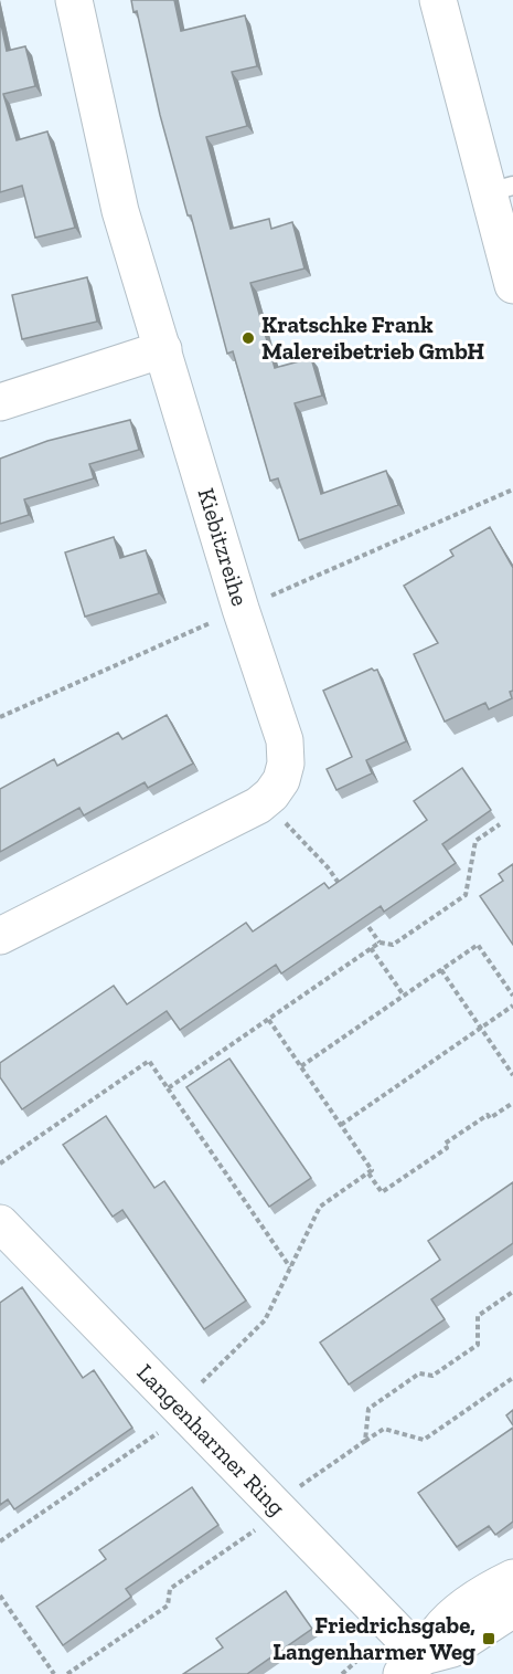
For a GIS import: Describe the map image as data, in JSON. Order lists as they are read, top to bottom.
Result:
{
  "streets": {
    "street": ["Kiebitzreihe", "Langenharmer Ring"]
  },
  "places": {
    "other": ["Kratschke Frank Malereibetrieb GmbH"],
    "transit": ["Friedrichsgabe, Langenharmer Weg"]
  }
}
